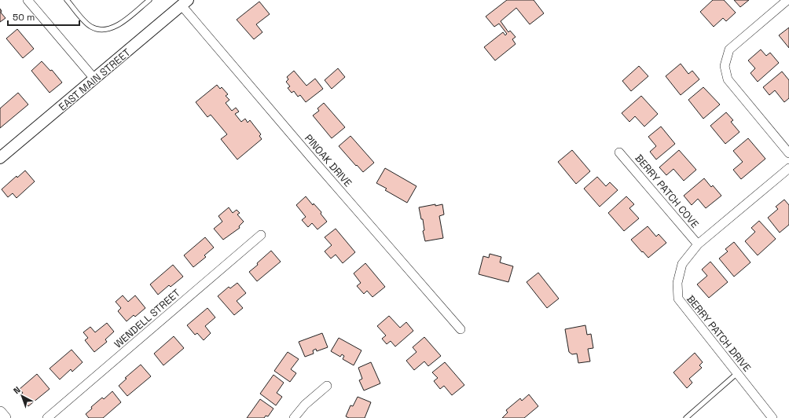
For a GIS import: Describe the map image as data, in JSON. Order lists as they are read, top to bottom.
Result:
{
  "streets": {
    "street": [
      "EAST MAIN STREET",
      "PINOAK DRIVE",
      "BERRY PATCH COVE",
      "WENDELL STREET",
      "BERRY PATCH DRIVE"
    ]
  },
  "crossings": [
    ["EAST MAIN STREET", "PINOAK DRIVE"],
    ["BERRY PATCH COVE", "BERRY PATCH DRIVE"]
  ],
  "scale_bar": "50 m",
  "north": "top left"
}
